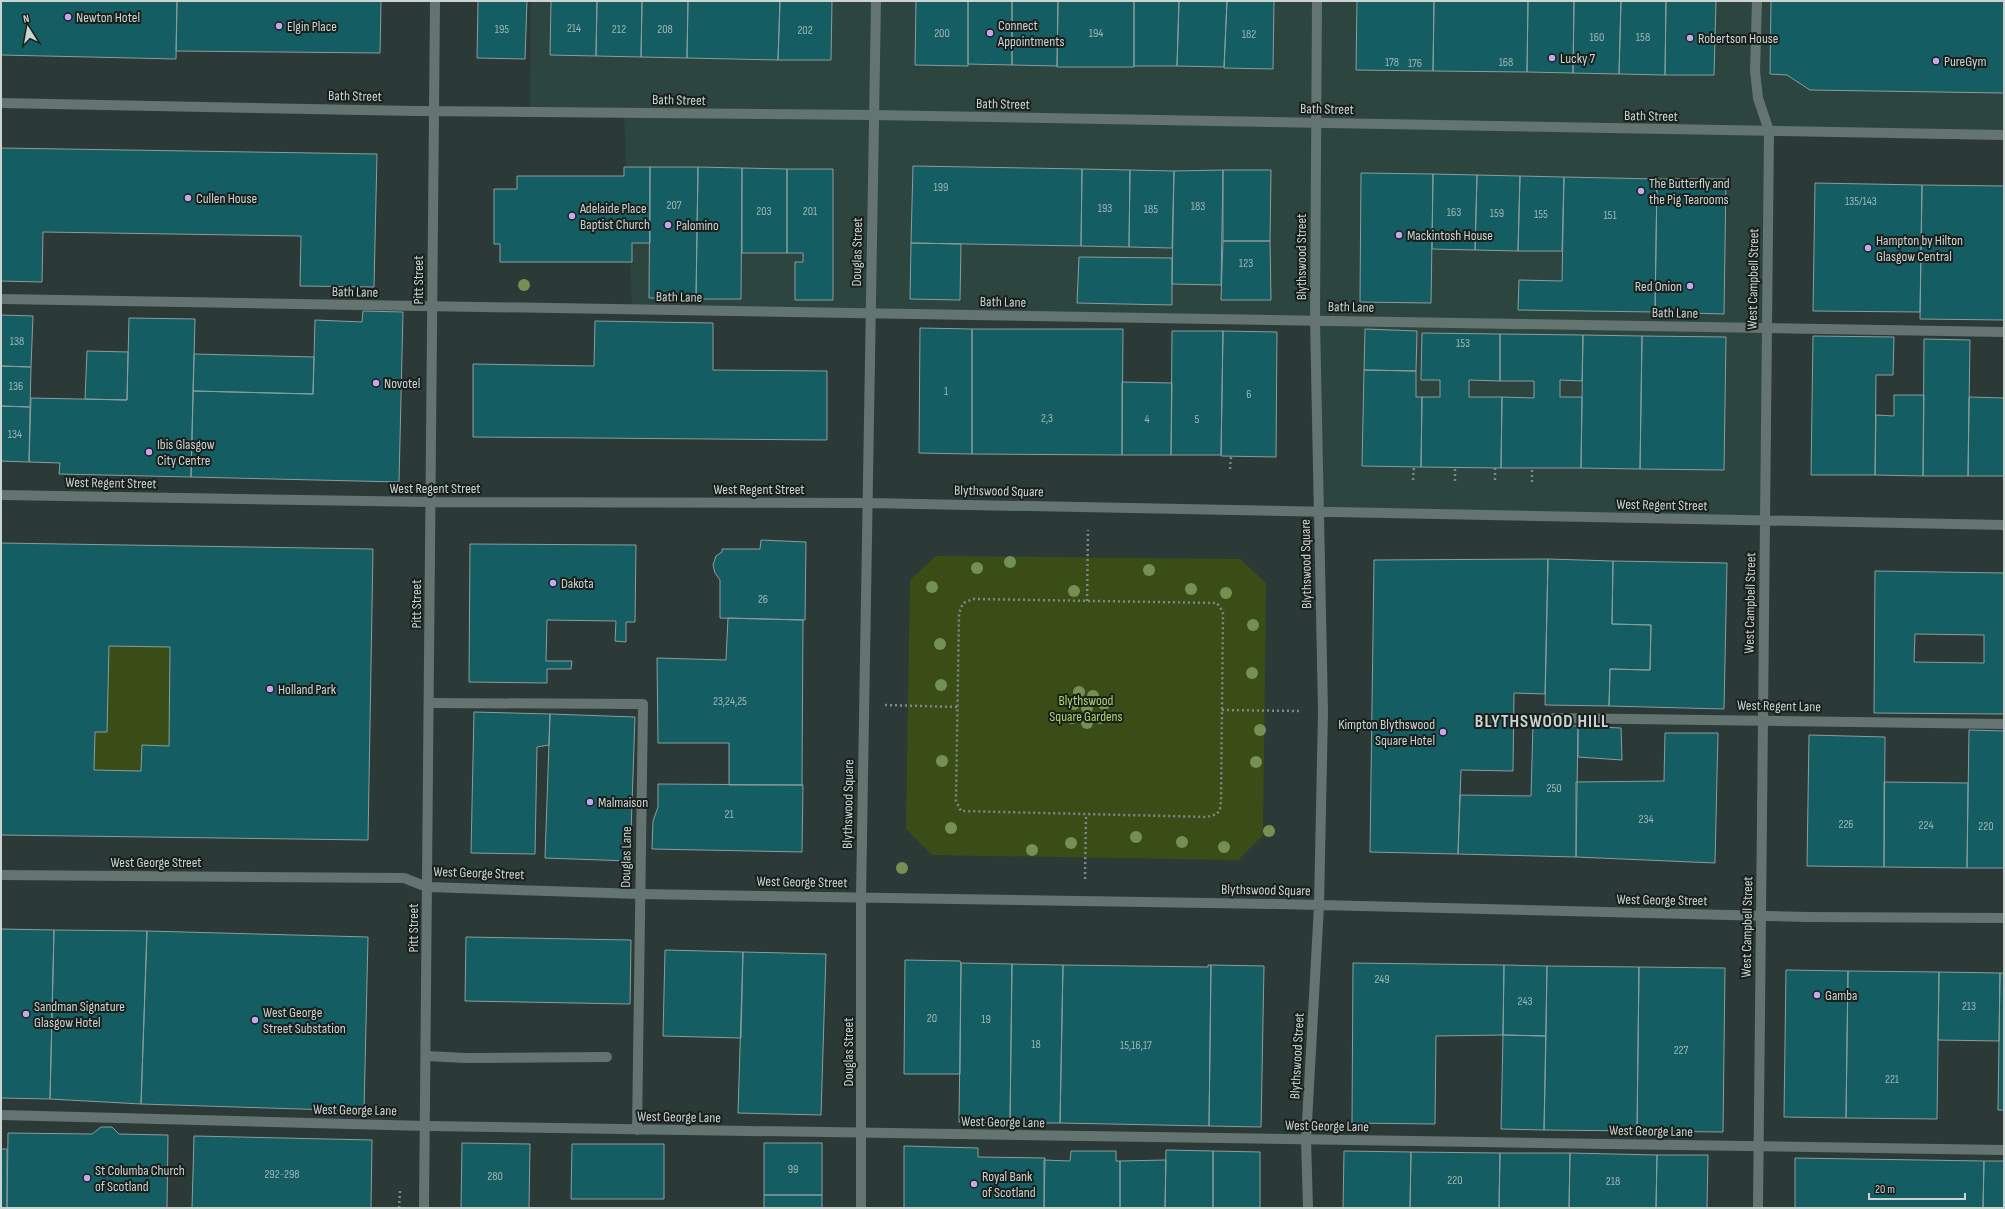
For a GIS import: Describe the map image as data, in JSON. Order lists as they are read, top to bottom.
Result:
{
  "streets": {
    "street": [
      "Bath Street",
      "Douglas Street",
      "Blythswood Street",
      "West Campbell Street",
      "Pitt Street",
      "Bath Lane",
      "West Regent Street",
      "Blythswood Square",
      "West Regent Lane",
      "Douglas Lane",
      "West George Street",
      "West George Lane"
    ]
  },
  "crossings": [
    ["Bath Street", "Douglas Street"],
    ["Bath Street", "Blythswood Street"],
    ["Bath Street", "West Campbell Street"],
    ["Bath Street", "Pitt Street"],
    ["Douglas Street", "Bath Lane"],
    ["Douglas Street", "West Regent Street"],
    ["Douglas Street", "Blythswood Square"],
    ["Douglas Street", "West George Street"],
    ["Douglas Street", "West George Lane"],
    ["Blythswood Street", "Bath Lane"],
    ["Blythswood Street", "West Regent Street"],
    ["Blythswood Street", "Blythswood Square"],
    ["Blythswood Street", "West George Street"],
    ["Blythswood Street", "West George Lane"],
    ["West Campbell Street", "Bath Lane"],
    ["West Campbell Street", "West Regent Street"],
    ["West Campbell Street", "West Regent Lane"],
    ["West Campbell Street", "West George Street"],
    ["West Campbell Street", "West George Lane"],
    ["Pitt Street", "Bath Lane"],
    ["Pitt Street", "West Regent Street"],
    ["Pitt Street", "Douglas Lane"],
    ["Pitt Street", "West George Street"],
    ["Pitt Street", "West George Lane"],
    ["West Regent Street", "Blythswood Square"],
    ["Blythswood Square", "West George Street"],
    ["Douglas Lane", "West George Street"],
    ["Douglas Lane", "West George Lane"]
  ],
  "districts": ["BLYTHSWOOD HILL"],
  "parks": ["Blythswood Square Gardens"],
  "places": [
    "Newton Hotel",
    "Elgin Place",
    "Connect Appointments",
    "Robertson House",
    "Lucky 7",
    "PureGym",
    "The Butterfly and the Pig Tearooms",
    "Cullen House",
    "Adelaide Place Baptist Church",
    "Palomino",
    "Mackintosh House",
    "Hampton by Hilton Glasgow Central",
    "Red Onion",
    "Novotel",
    "Ibis Glasgow City Centre",
    "Dakota",
    "Holland Park",
    "Kimpton Blythswood Square Hotel",
    "Malmaison",
    "Gamba",
    "Sandman Signature Glasgow Hotel",
    "West George Street Substation",
    "St Columba Church of Scotland",
    "Royal Bank of Scotland"
  ],
  "house_numbers": [
    "214",
    "195",
    "212",
    "208",
    "202",
    "200",
    "194",
    "182",
    "160",
    "158",
    "178",
    "168",
    "176",
    "199",
    "135/143",
    "207",
    "183",
    "193",
    "185",
    "203",
    "201",
    "163",
    "159",
    "155",
    "151",
    "123",
    "138",
    "153",
    "136",
    "1",
    "6",
    "2,3",
    "4",
    "5",
    "134",
    "26",
    "23,24,25",
    "250",
    "21",
    "234",
    "226",
    "224",
    "220",
    "249",
    "243",
    "213",
    "20",
    "19",
    "18",
    "15,16,17",
    "227",
    "221",
    "99",
    "292-298",
    "280",
    "220",
    "218"
  ],
  "scale_bar": "20 m",
  "north": "top"
}
